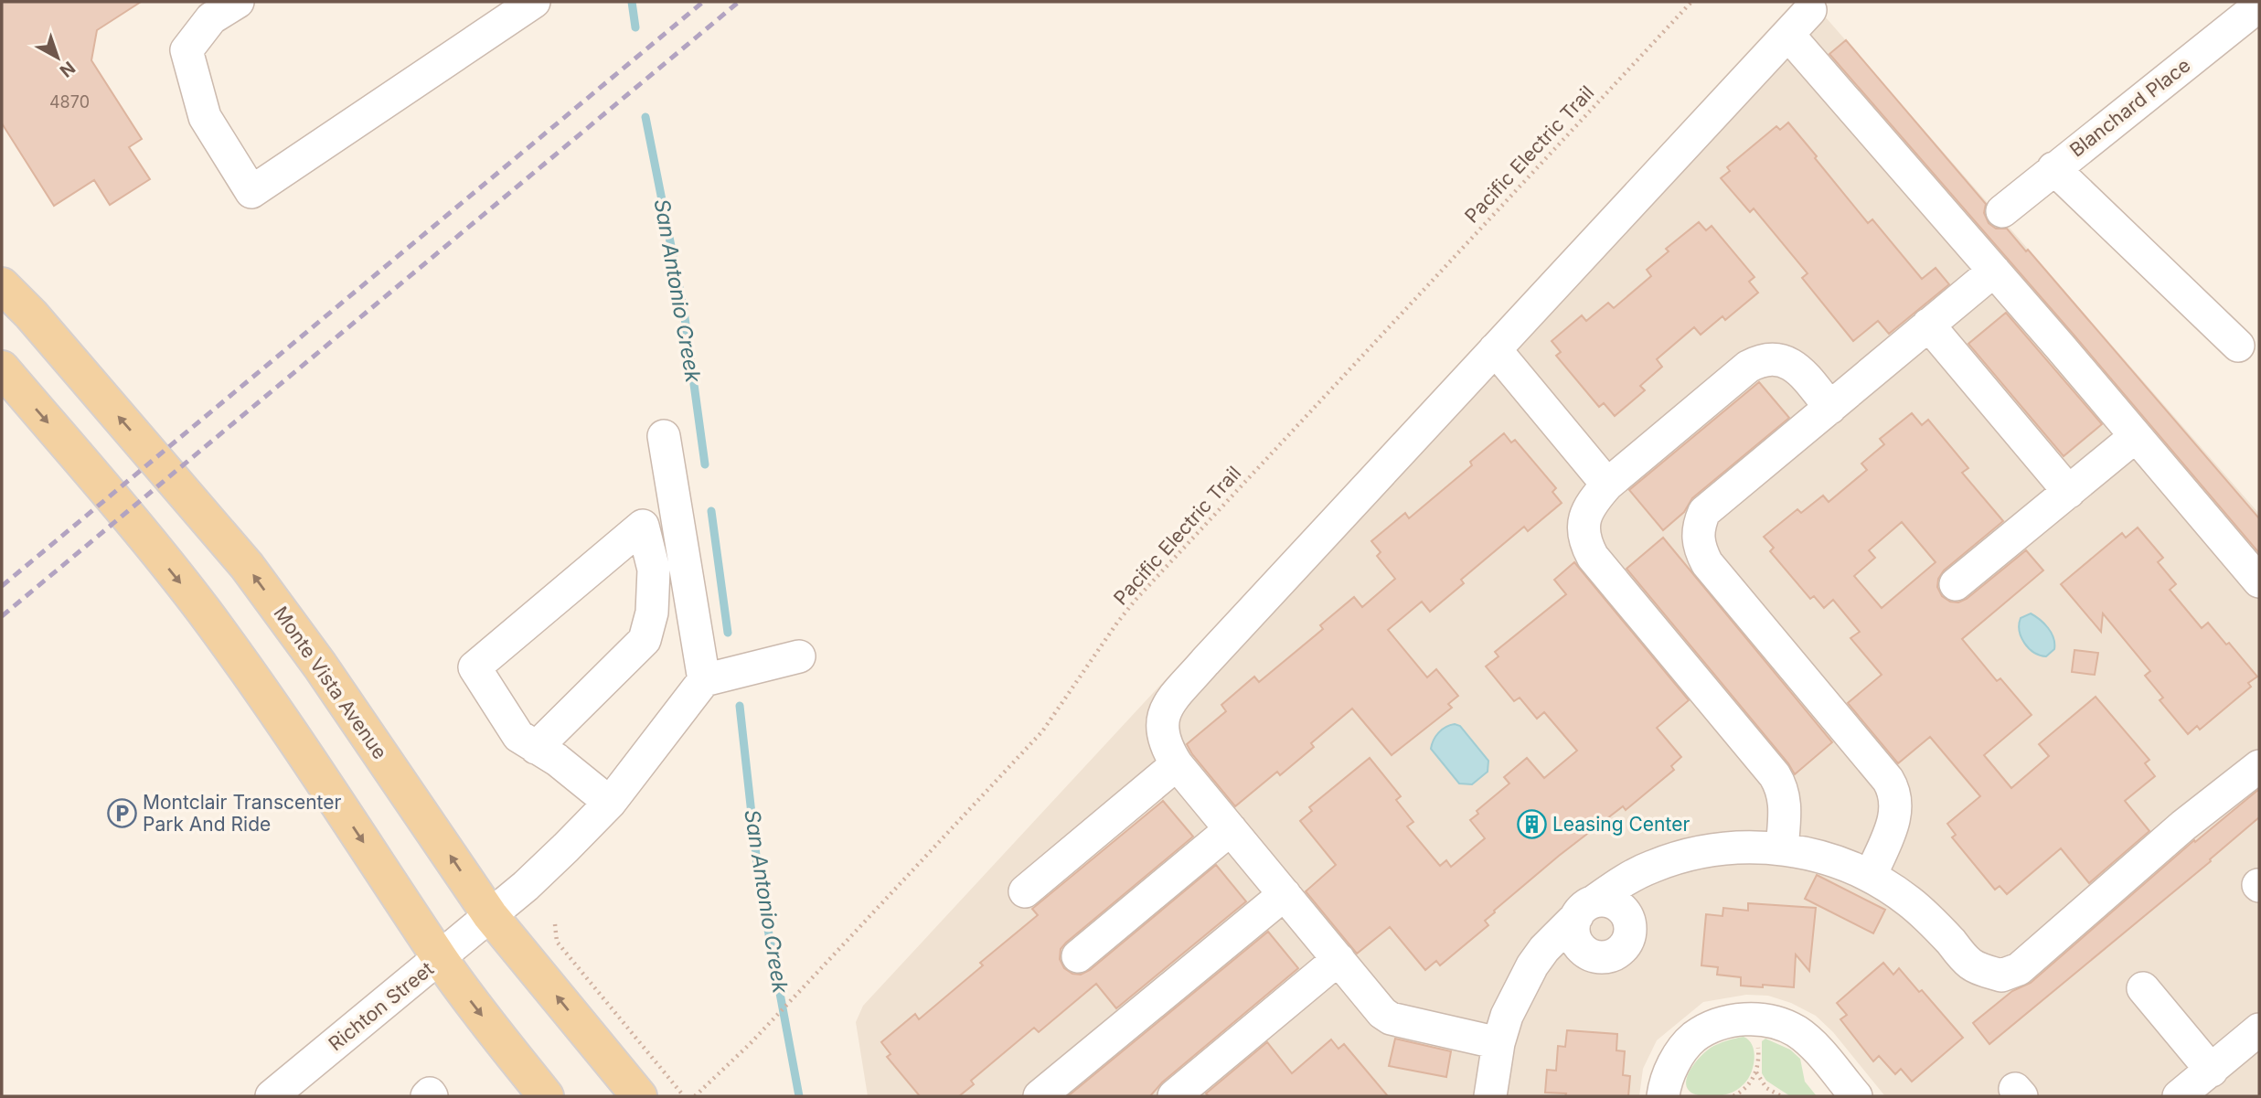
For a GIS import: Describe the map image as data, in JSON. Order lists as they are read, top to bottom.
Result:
{
  "streets": {
    "main road": ["Monte Vista Avenue"],
    "street": ["Blanchard Place", "Richton Street"],
    "path": ["Pacific Electric Trail"]
  },
  "crossings": [
    ["Monte Vista Avenue", "Richton Street"]
  ],
  "water": ["San Antonio Creek"],
  "places": {
    "parking": ["Montclair Transcenter Park And Ride"],
    "building": ["Leasing Center"]
  },
  "house_numbers": ["4870"],
  "north": "bottom right"
}
